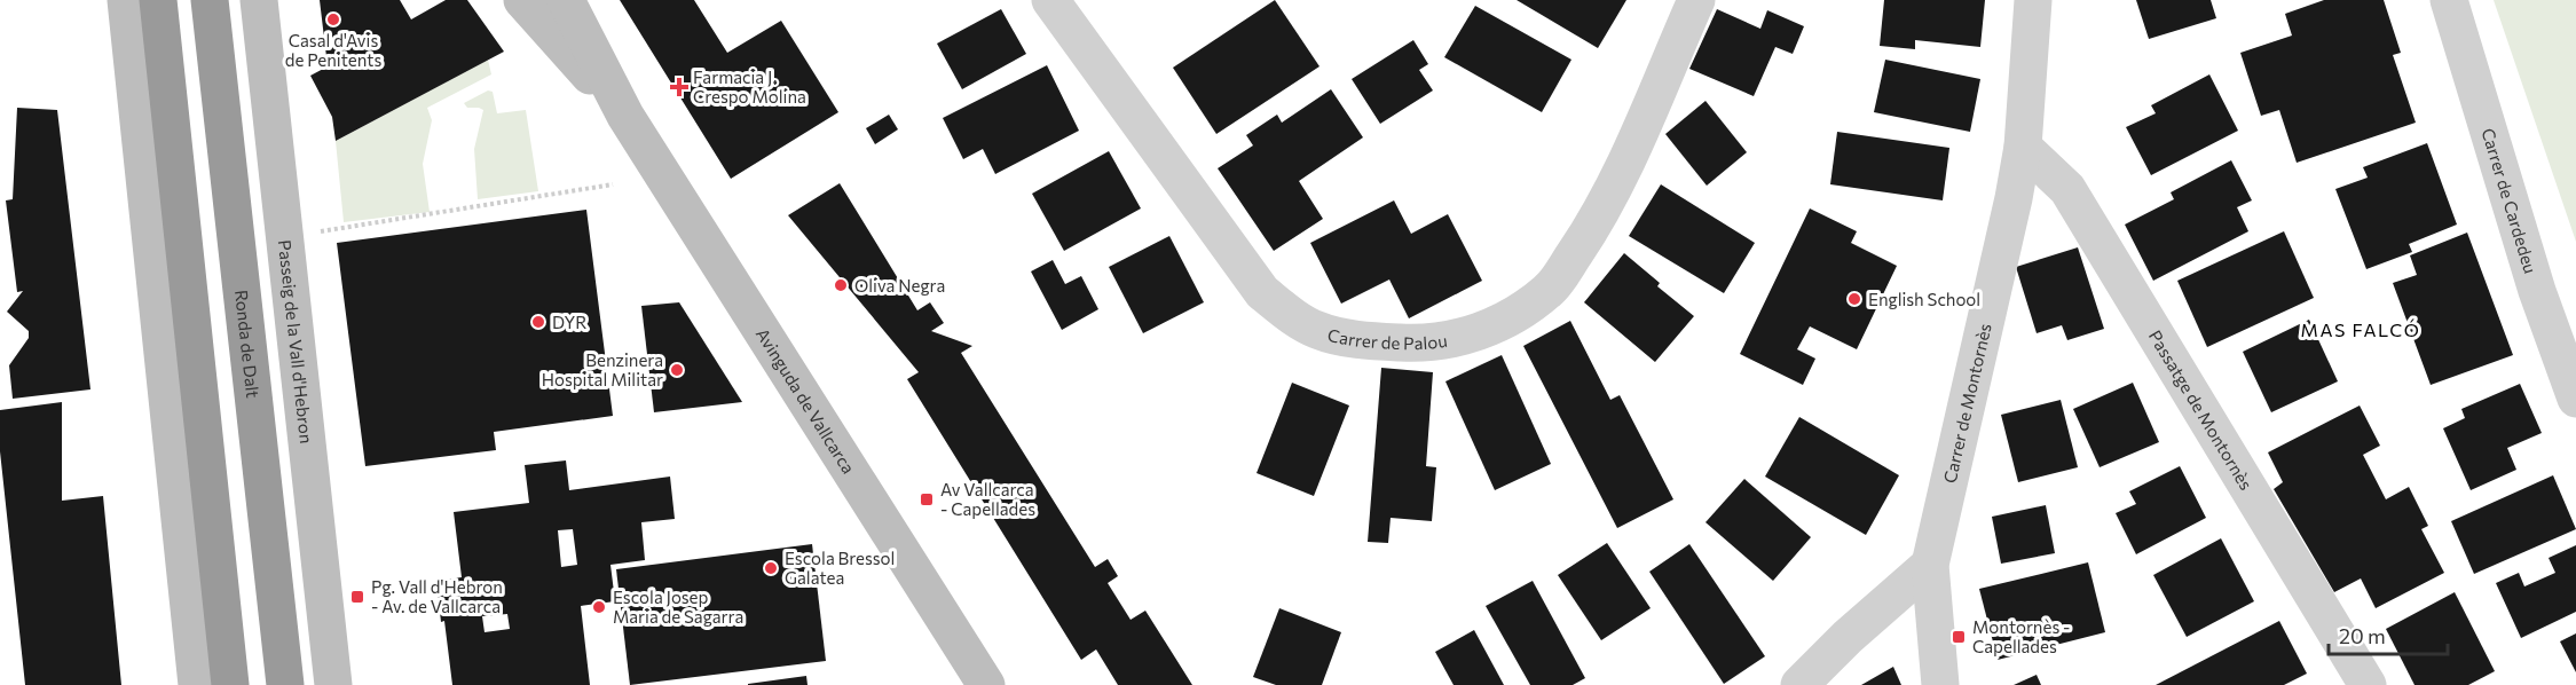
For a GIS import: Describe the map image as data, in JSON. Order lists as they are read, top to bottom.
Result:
{
  "streets": {
    "highway": ["Ronda de Dalt"],
    "street": [
      "Carrer de Cardedeu",
      "Carrer de Palou",
      "Passeig de la Vall d'Hebron",
      "Avinguda de Vallcarca",
      "Carrer de Montornès",
      "Passatge de Montornès"
    ]
  },
  "crossings": [
    ["Carrer de Montornès", "Passatge de Montornès"]
  ],
  "districts": ["MAS FALCÓ"],
  "places": {
    "other": [
      "Casal d'Avis de Penitents",
      "Oliva Negra",
      "English School",
      "DYR",
      "Benzinera Hospital Militar",
      "Escola Bressol Galatea",
      "Escola Josep Maria de Sagarra"
    ],
    "health": ["Farmacia J. Crespo Molina"],
    "transit": ["Av Vallcarca - Capellades", "Pg. Vall d'Hebron - Av. de Vallcarca", "Montornès - Capellades"]
  },
  "scale_bar": "20 m"
}
